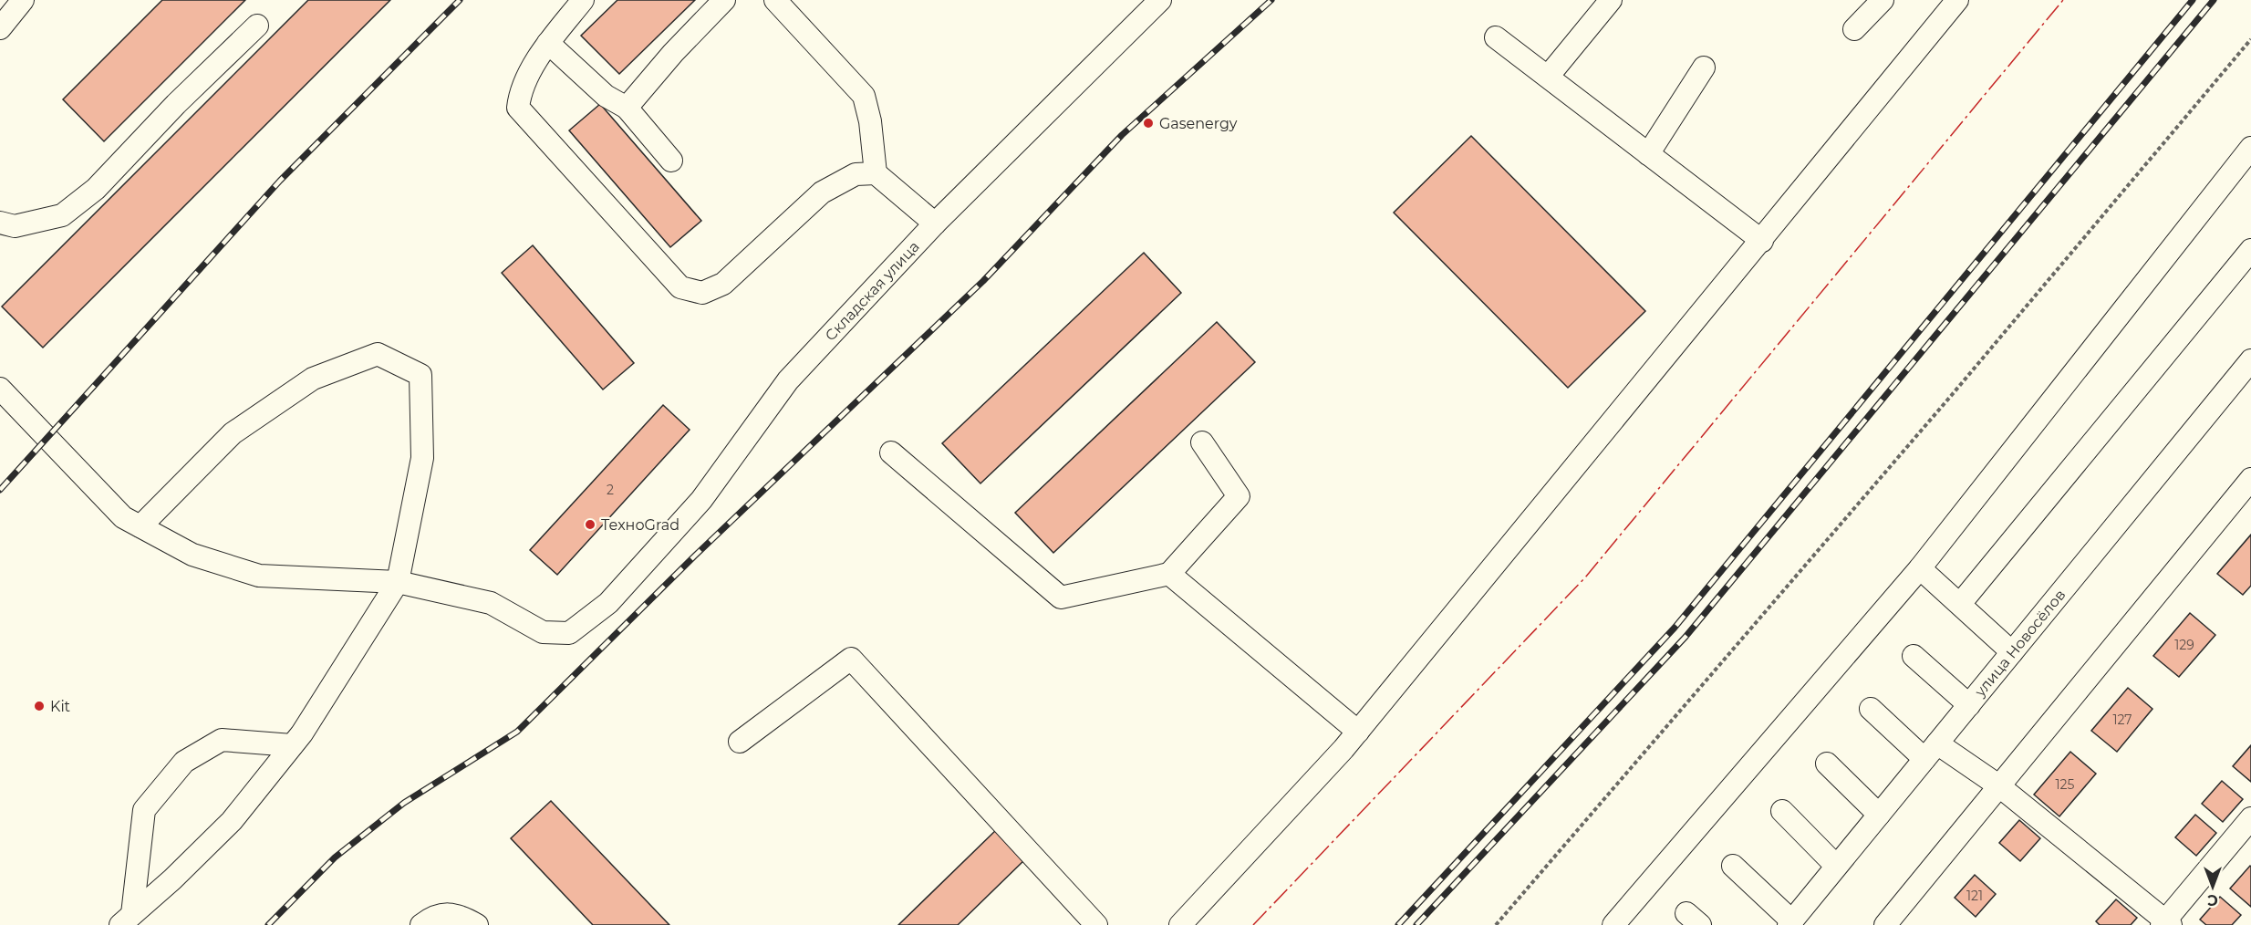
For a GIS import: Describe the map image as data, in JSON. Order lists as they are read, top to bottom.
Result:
{
  "streets": {
    "street": ["Складская улица", "улица Новосёлов"]
  },
  "places": ["Gasenergy", "ТехноGrad", "Kit"],
  "house_numbers": [
    "2",
    "129",
    "127",
    "125",
    "121"
  ],
  "north": "bottom"
}
